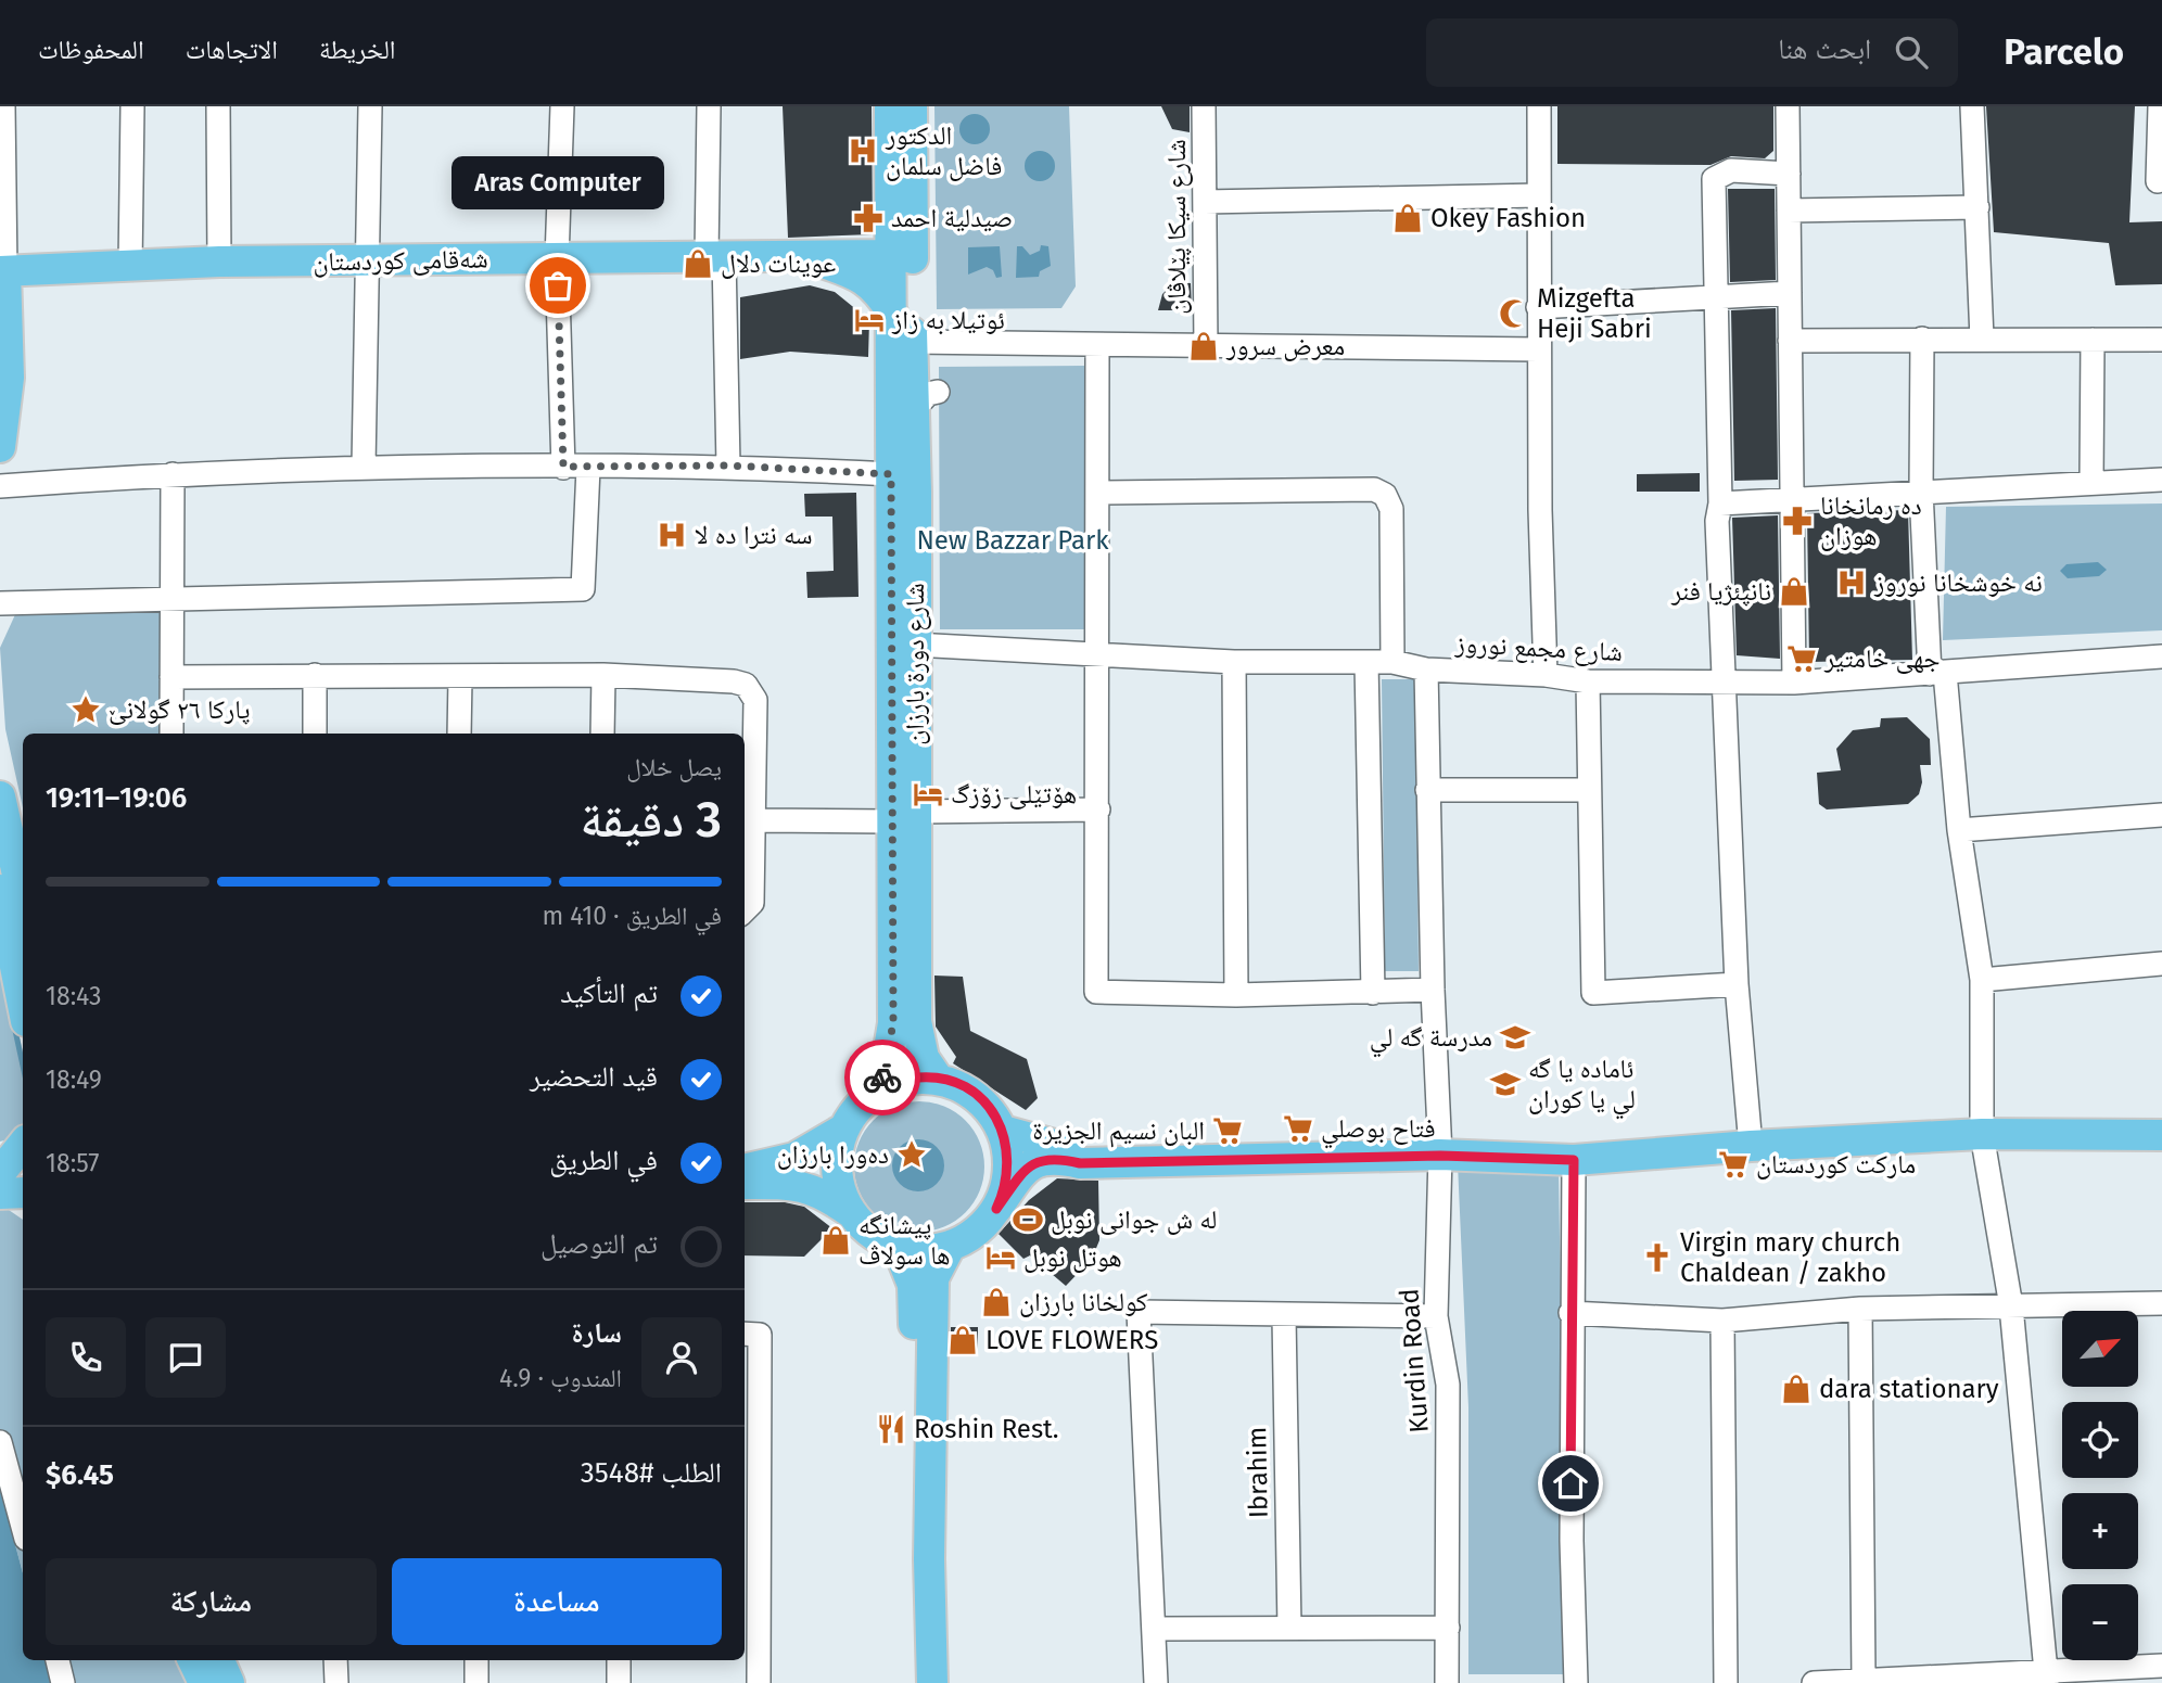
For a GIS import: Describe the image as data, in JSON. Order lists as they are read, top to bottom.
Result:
{
  "streets": {
    "main road": ["شەقامی کوردستان", "شارع دورة بارزان"],
    "street": [
      "شارع سيكا پێلاڤان",
      "شارع مجمع نوروز",
      "Kurdin Road",
      "Ibrahim"
    ]
  },
  "crossings": [
    ["شەقامی کوردستان", "شارع دورة بارزان"],
    ["شارع مجمع نوروز", "شارع دورة بارزان"],
    ["شارع مجمع نوروز", "Kurdin Road"]
  ],
  "parks": ["New Bazzar Park"],
  "places": {
    "hospital": ["الدكتور فاضل سلمان", "سه نترا ده لا", "نه خوشخانا نوروز"],
    "pharmacy": ["صيدلية احمد", "ده رمانخانا هوزان"],
    "shop": [
      "Okey Fashion",
      "عوينات دلال",
      "معرض سرور",
      "نانپئژيا فنر",
      "پيشانگه ها سولاڤ",
      "كولخانا بارزان",
      "LOVE FLOWERS",
      "dara stationary"
    ],
    "other": ["Aras Computer"],
    "mosque": ["Mizgefta Heji Sabri"],
    "hotel": ["ئوتيلا به زاز", "هۆتێلی زۆزگ", "هوتل نوبل"],
    "supermarket": [
      "جهى خامتير",
      "فتاح بوصلي",
      "البان نسيم الجزيرة",
      "ماركت كوردستان"
    ],
    "place": ["پارکا ٢٦ گولانێ", "دەورا بارزان"],
    "school or university": ["مدرسة گه لي", "ئاماده يا گه لي يا كوران"],
    "sports": ["له ش جوانى نوبل"],
    "church": ["Virgin mary church Chaldean / zakho"],
    "restaurant": ["Roshin Rest."]
  },
  "north": "top right",
  "page": {
    "header": "Parcelo",
    "search": "ابحث هنا",
    "nav": ["الخريطة", "الاتجاهات", "المحفوظات"],
    "bubble": "Aras Computer",
    "heading": ["3 دقيقة", "يصل خلال", "19:06–19:11"],
    "panel": [
      "سارة",
      "المندوب · 4.9",
      "الطلب #3548",
      "$6.45"
    ],
    "bar": "في الطريق · 410 m",
    "list": [
      ["تم التأكيد", "18:43"],
      ["قيد التحضير", "18:49"],
      ["في الطريق", "18:57"],
      "تم التوصيل"
    ],
    "map_buttons": ["+", "−"],
    "buttons": ["مساعدة", "مشاركة"]
  }
}
